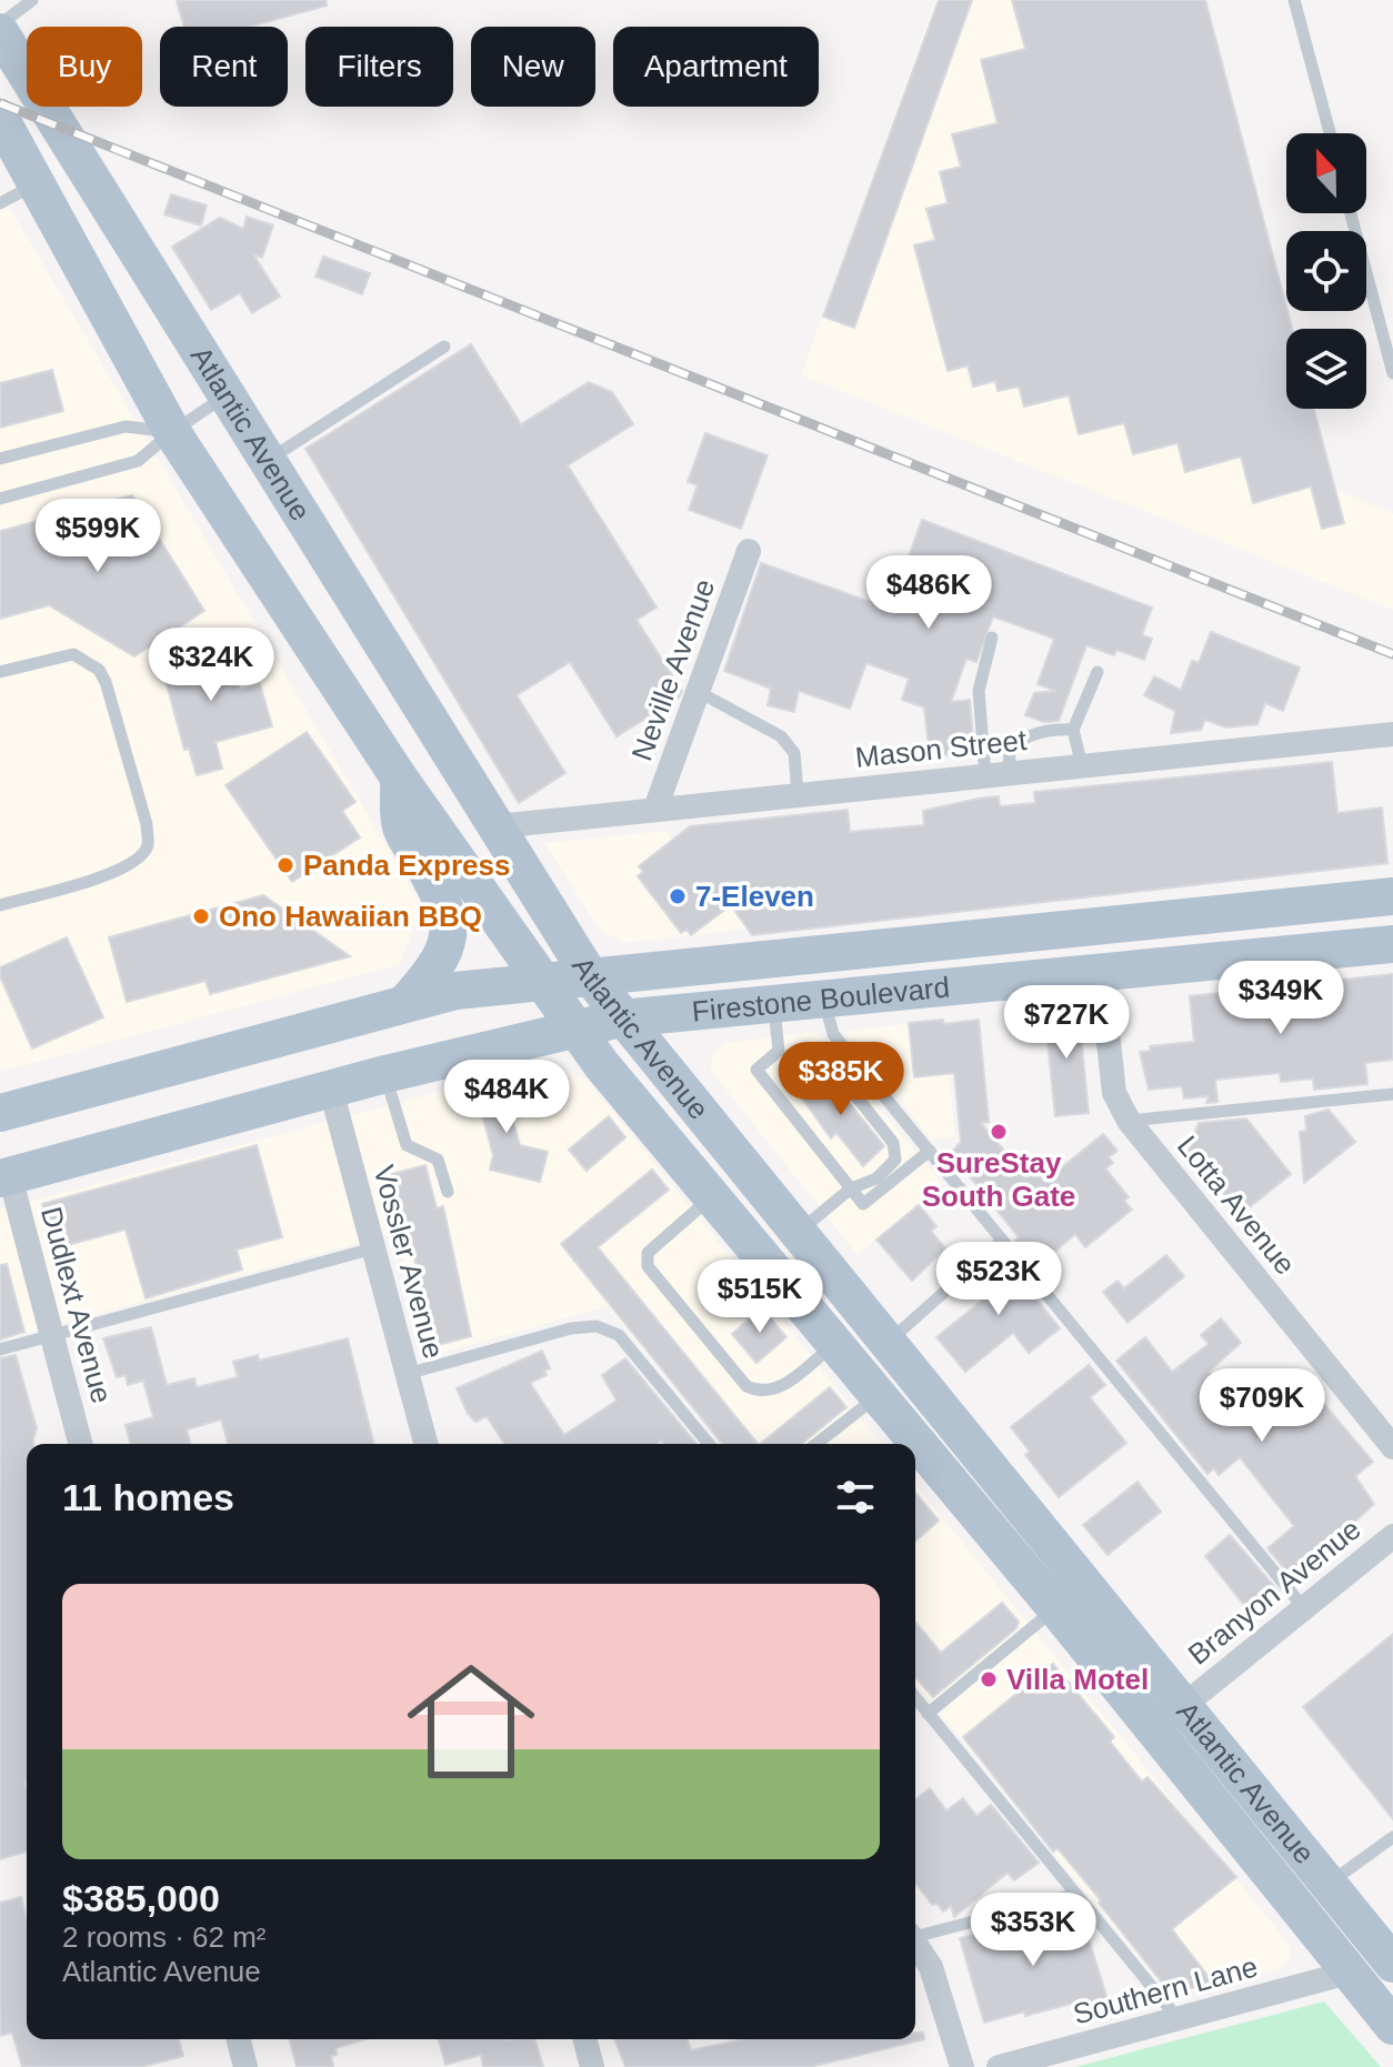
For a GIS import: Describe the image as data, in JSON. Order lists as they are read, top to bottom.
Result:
{
  "streets": {
    "main road": ["Atlantic Avenue", "Firestone Boulevard"],
    "street": [
      "Neville Avenue",
      "Mason Street",
      "Lotta Avenue",
      "Vossler Avenue",
      "Dudlext Avenue",
      "Branyon Avenue",
      "Southern Lane"
    ]
  },
  "crossings": [
    ["Atlantic Avenue", "Mason Street"],
    ["Atlantic Avenue", "Firestone Boulevard"],
    ["Atlantic Avenue", "Branyon Avenue"],
    ["Atlantic Avenue", "Southern Lane"],
    ["Neville Avenue", "Mason Street"],
    ["Firestone Boulevard", "Lotta Avenue"],
    ["Firestone Boulevard", "Vossler Avenue"],
    ["Firestone Boulevard", "Dudlext Avenue"]
  ],
  "places": [
    "Panda Express",
    "7-Eleven",
    "Ono Hawaiian BBQ",
    "SureStay South Gate",
    "Villa Motel"
  ],
  "north": "top",
  "page": {
    "chip": [
      "Buy",
      "Rent",
      "Filters",
      "New",
      "Apartment"
    ],
    "price": [
      "$599K",
      "$486K",
      "$324K",
      "$349K",
      "$727K",
      "$385K",
      "$484K",
      "$523K",
      "$515K",
      "$709K",
      "$353K"
    ],
    "heading": "11 homes",
    "list": [
      {
        "name": "$385,000",
        "note": "2 rooms · 62 m² · Atlantic Avenue"
      }
    ]
  }
}
